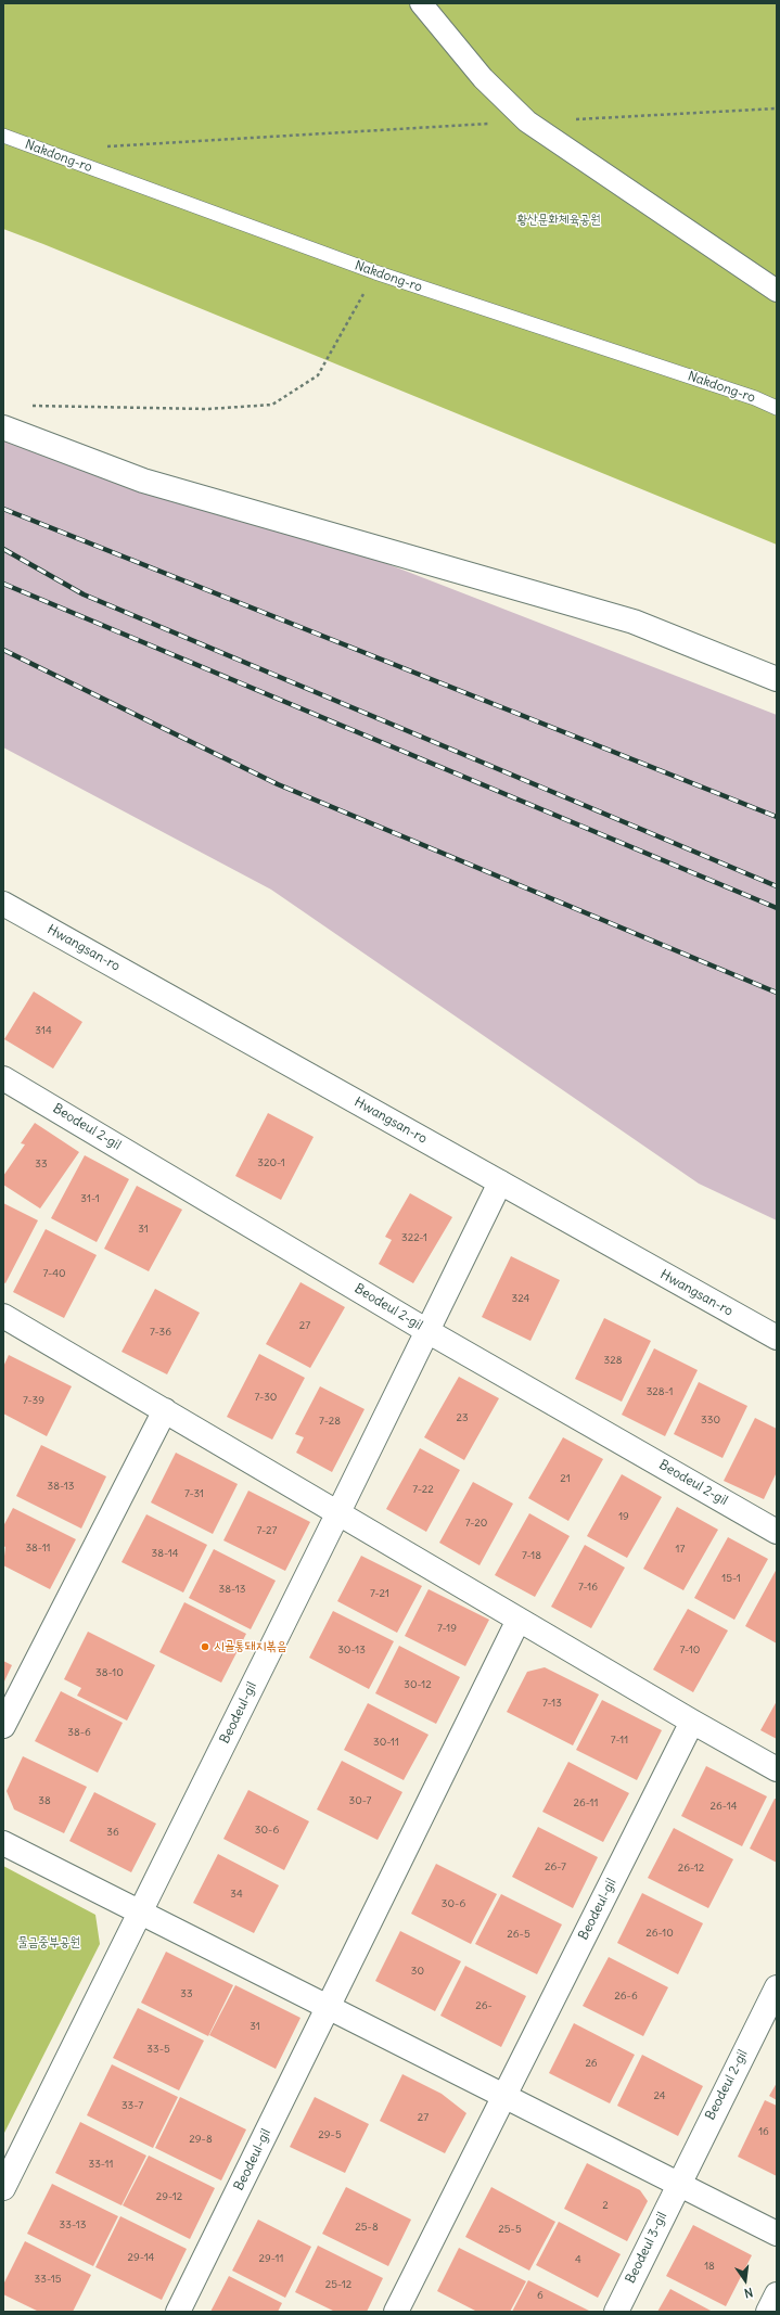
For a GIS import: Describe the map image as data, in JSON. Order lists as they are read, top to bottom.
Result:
{
  "streets": {
    "street": [
      "Hwangsan-ro",
      "Beodeul 2-gil",
      "Beodeul-gil",
      "Beodeul 3-gil"
    ],
    "lane": ["Nakdong-ro"]
  },
  "crossings": [
    ["Hwangsan-ro", "Beodeul-gil"],
    ["Beodeul 2-gil", "Beodeul-gil"],
    ["Beodeul 2-gil", "Beodeul 3-gil"]
  ],
  "parks": ["황산문화체육공원", "물금중부공원"],
  "places": ["시골통돼지볶음"],
  "house_numbers": [
    "314",
    "320-1",
    "33",
    "31-1",
    "31",
    "322-1",
    "7-40",
    "324",
    "27",
    "7-36",
    "328",
    "328-1",
    "7-30",
    "7-39",
    "23",
    "330",
    "7-28",
    "21",
    "38-13",
    "7-22",
    "7-31",
    "19",
    "7-20",
    "7-27",
    "38-11",
    "17",
    "38-14",
    "7-18",
    "15-1",
    "7-16",
    "38-13",
    "7-21",
    "7-19",
    "30-13",
    "7-10",
    "38-10",
    "30-12",
    "7-13",
    "38-6",
    "7-11",
    "30-11",
    "38",
    "30-7",
    "26-11",
    "26-14",
    "30-6",
    "36",
    "26-7",
    "26-12",
    "34",
    "30-6",
    "26-10",
    "26-5",
    "30",
    "33",
    "26-6",
    "26-",
    "31",
    "33-5",
    "26",
    "24",
    "33-7",
    "27",
    "16",
    "29-5",
    "29-8",
    "33-11",
    "29-12",
    "2",
    "33-13",
    "25-8",
    "25-5",
    "29-14",
    "29-11",
    "4",
    "18",
    "33-15",
    "25-12",
    "6"
  ],
  "north": "bottom"
}
